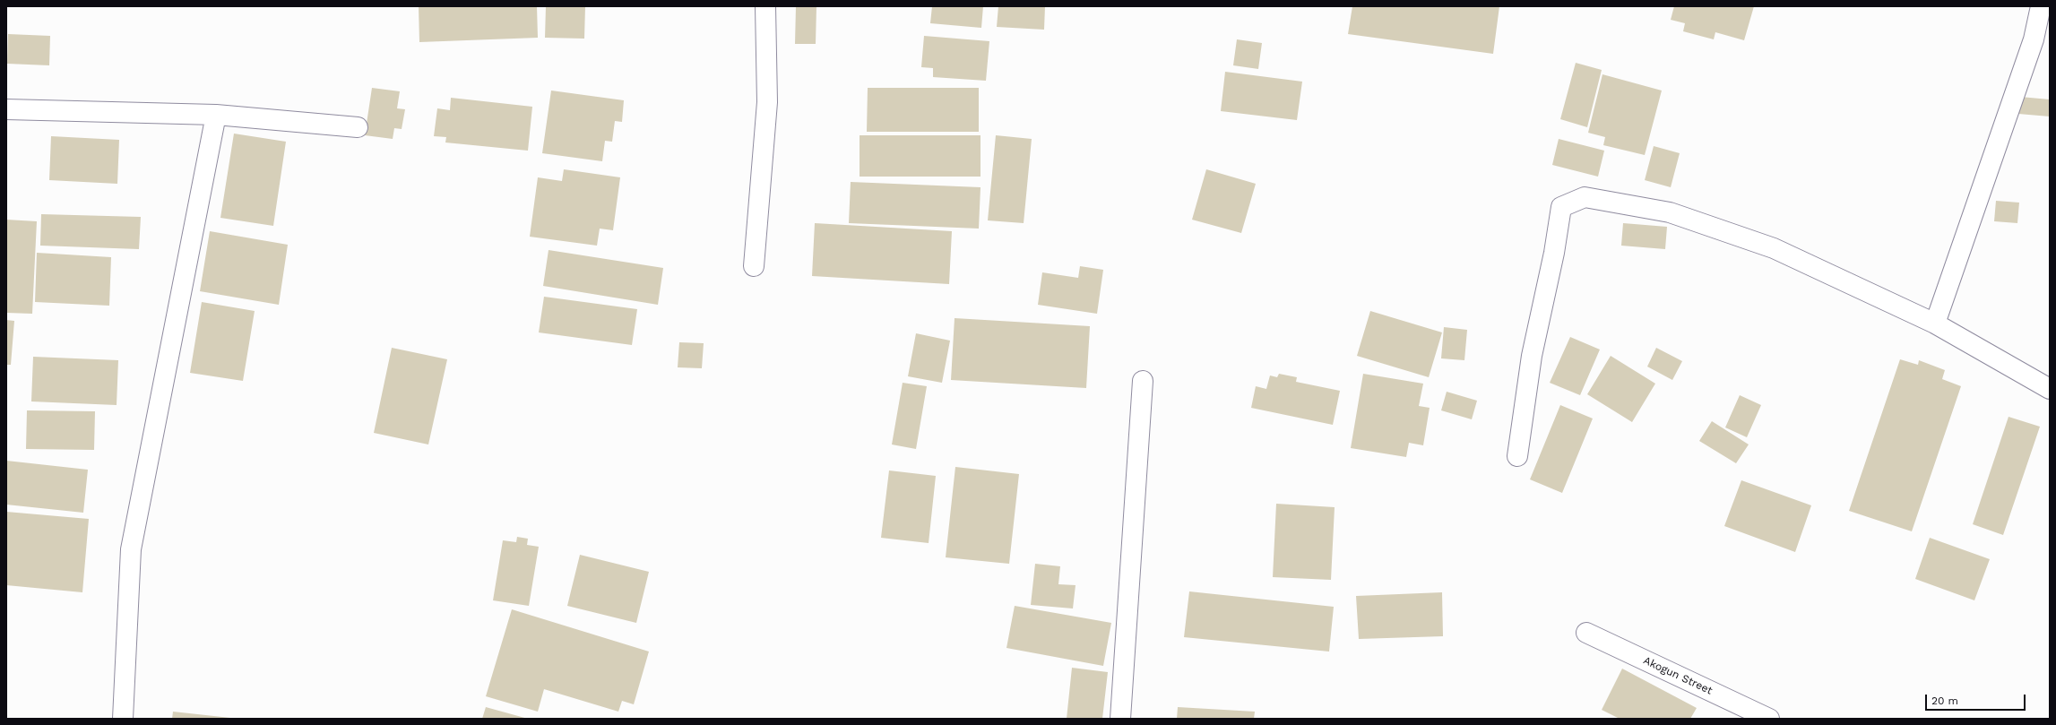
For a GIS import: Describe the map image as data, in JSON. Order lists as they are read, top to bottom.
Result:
{
  "streets": {
    "street": ["Akogun Street"]
  },
  "scale_bar": "20 m"
}
